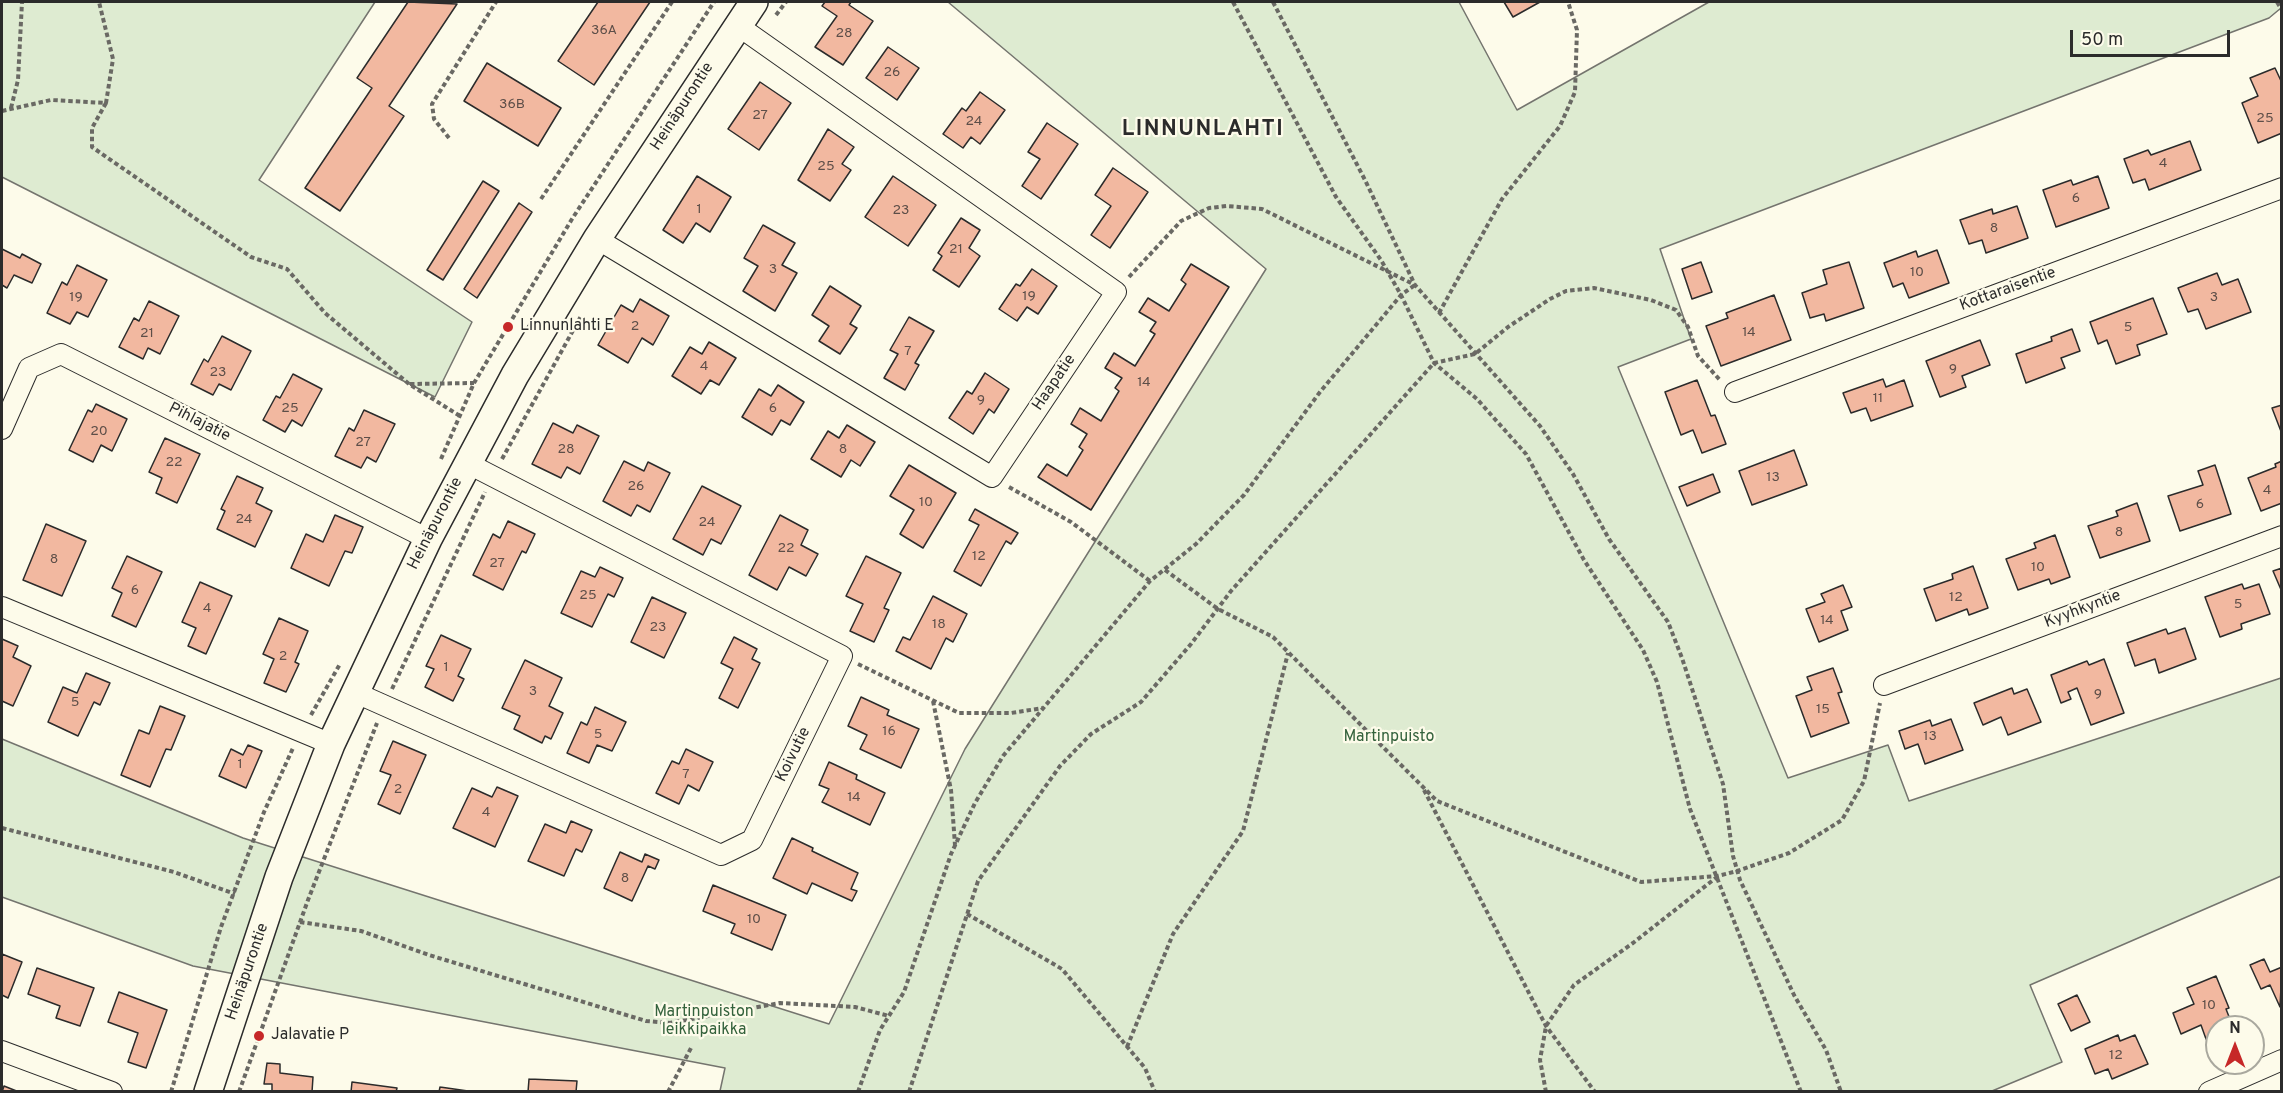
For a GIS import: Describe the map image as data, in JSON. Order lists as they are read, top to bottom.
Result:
{
  "streets": {
    "street": [
      "Heinäpurontie",
      "Kottaraisentie",
      "Haapatie",
      "Pihlajatie",
      "Kyyhkyntie",
      "Koivutie"
    ]
  },
  "crossings": [
    ["Heinäpurontie", "Pihlajatie"],
    ["Heinäpurontie", "Koivutie"]
  ],
  "districts": ["LINNUNLAHTI"],
  "parks": ["Martinpuisto", "Martinpuiston leikkipaikka"],
  "places": ["Linnunlahti E", "Jalavatie P"],
  "house_numbers": [
    "36A",
    "28",
    "26",
    "36B",
    "27",
    "25",
    "24",
    "4",
    "25",
    "6",
    "1",
    "23",
    "8",
    "21",
    "3",
    "10",
    "19",
    "19",
    "3",
    "2",
    "5",
    "14",
    "21",
    "7",
    "4",
    "9",
    "23",
    "14",
    "11",
    "9",
    "25",
    "6",
    "20",
    "27",
    "28",
    "8",
    "22",
    "13",
    "26",
    "4",
    "10",
    "6",
    "24",
    "24",
    "8",
    "22",
    "12",
    "8",
    "27",
    "10",
    "6",
    "25",
    "12",
    "5",
    "4",
    "14",
    "18",
    "23",
    "2",
    "1",
    "3",
    "9",
    "5",
    "15",
    "16",
    "5",
    "13",
    "1",
    "7",
    "2",
    "14",
    "4",
    "8",
    "10",
    "10",
    "12"
  ],
  "scale_bar": "50 m",
  "north": "top"
}
